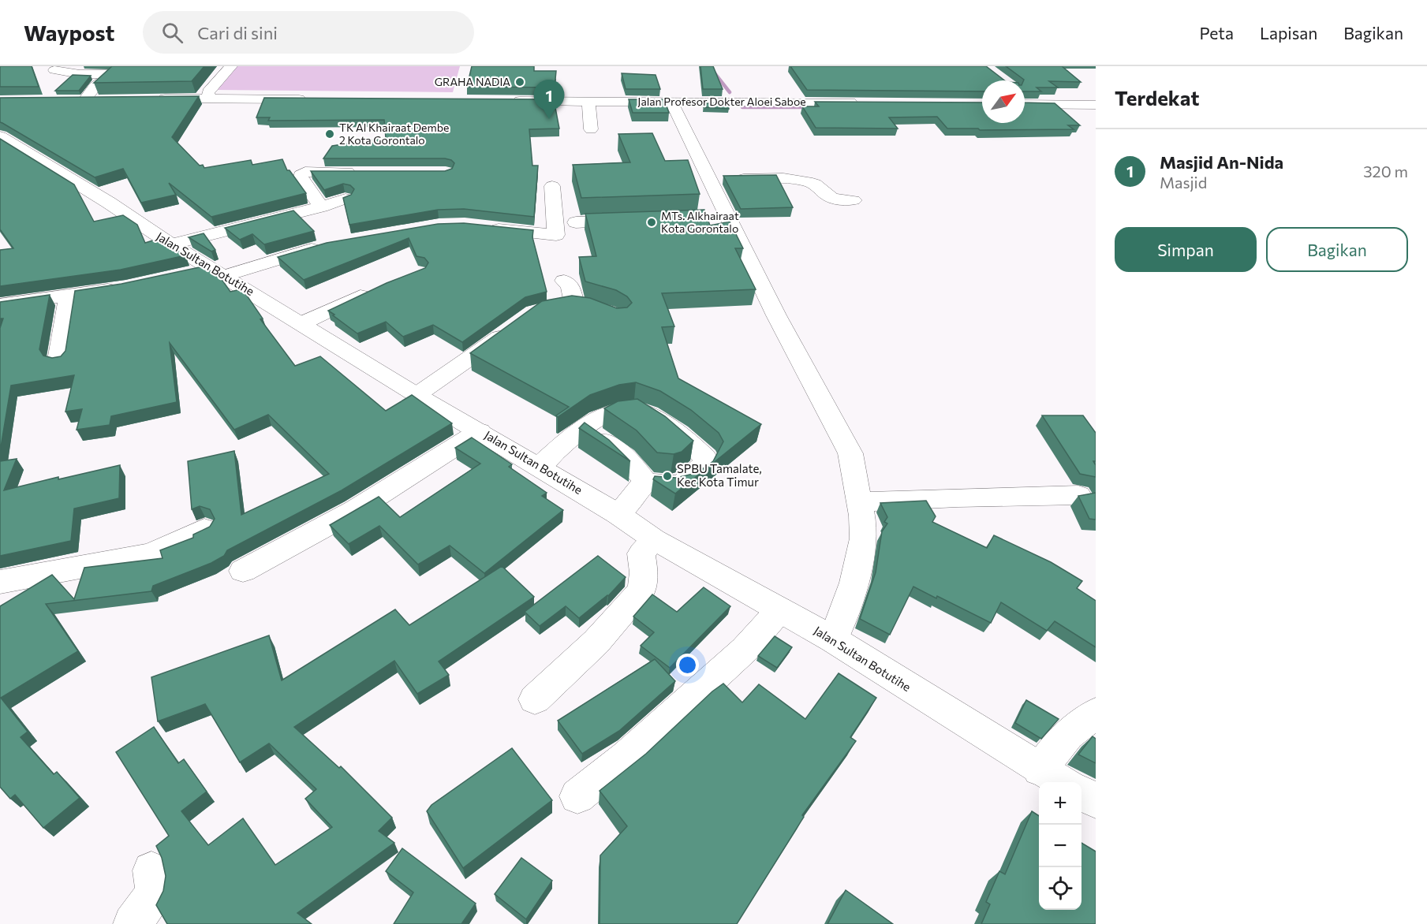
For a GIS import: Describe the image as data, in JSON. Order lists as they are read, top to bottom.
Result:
{
  "streets": {
    "street": ["Jalan Profesor Dokter Aloei Saboe", "Jalan Sultan Botutihe"]
  },
  "places": [
    "GRAHA NADIA",
    "TK Al Khairaat Dembe 2 Kota Gorontalo",
    "MTs. Alkhairaat Kota Gorontalo",
    "SPBU Tamalate, Kec Kota Timur"
  ],
  "north": "top right",
  "page": {
    "header": "Waypost",
    "search": "Cari di sini",
    "nav": ["Peta", "Lapisan", "Bagikan"],
    "heading": "Terdekat",
    "pins": "1",
    "list": [
      {
        "mark": "1",
        "name": "Masjid An-Nida",
        "note": "Masjid",
        "value": "320 m"
      }
    ],
    "buttons": ["Simpan", "Bagikan"],
    "map_buttons": ["+", "−"]
  }
}
